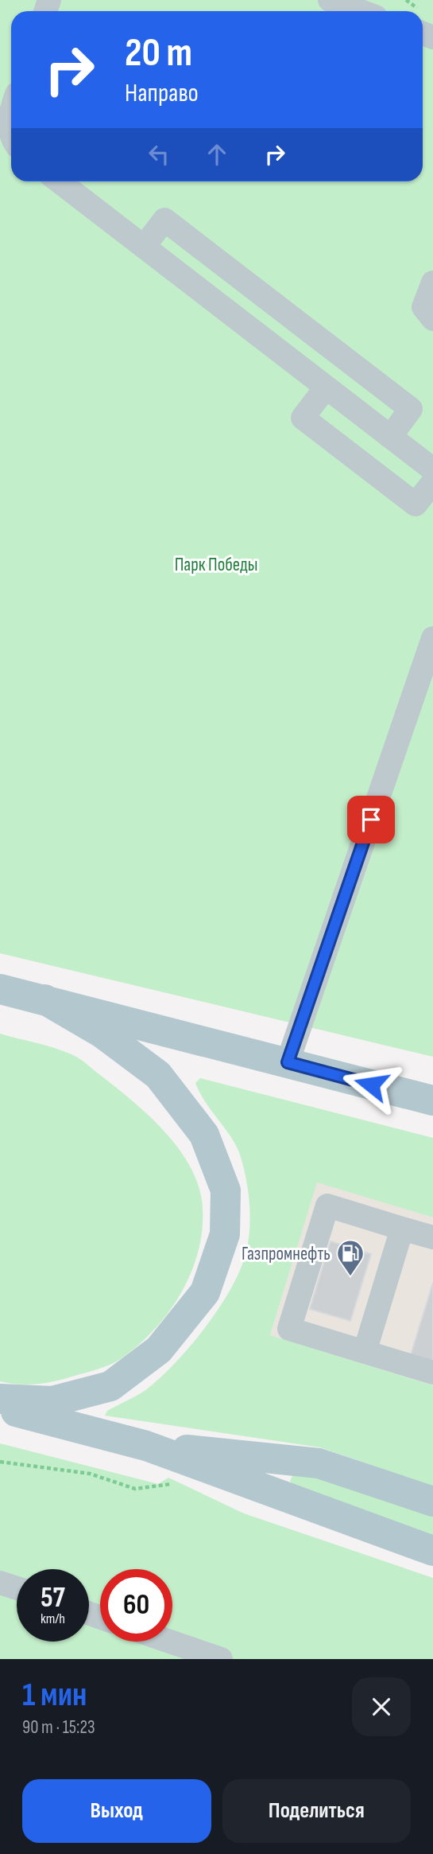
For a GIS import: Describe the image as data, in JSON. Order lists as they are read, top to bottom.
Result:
{
  "parks": ["Парк Победы"],
  "places": {
    "fuel station": ["Газпромнефть"]
  },
  "page": {
    "turn": ["20 m", "Направо"],
    "speed": "57 km/h",
    "limit": "60",
    "heading": ["1 мин", "90 m · 15:23"],
    "buttons": ["Выход", "Поделиться"]
  }
}
